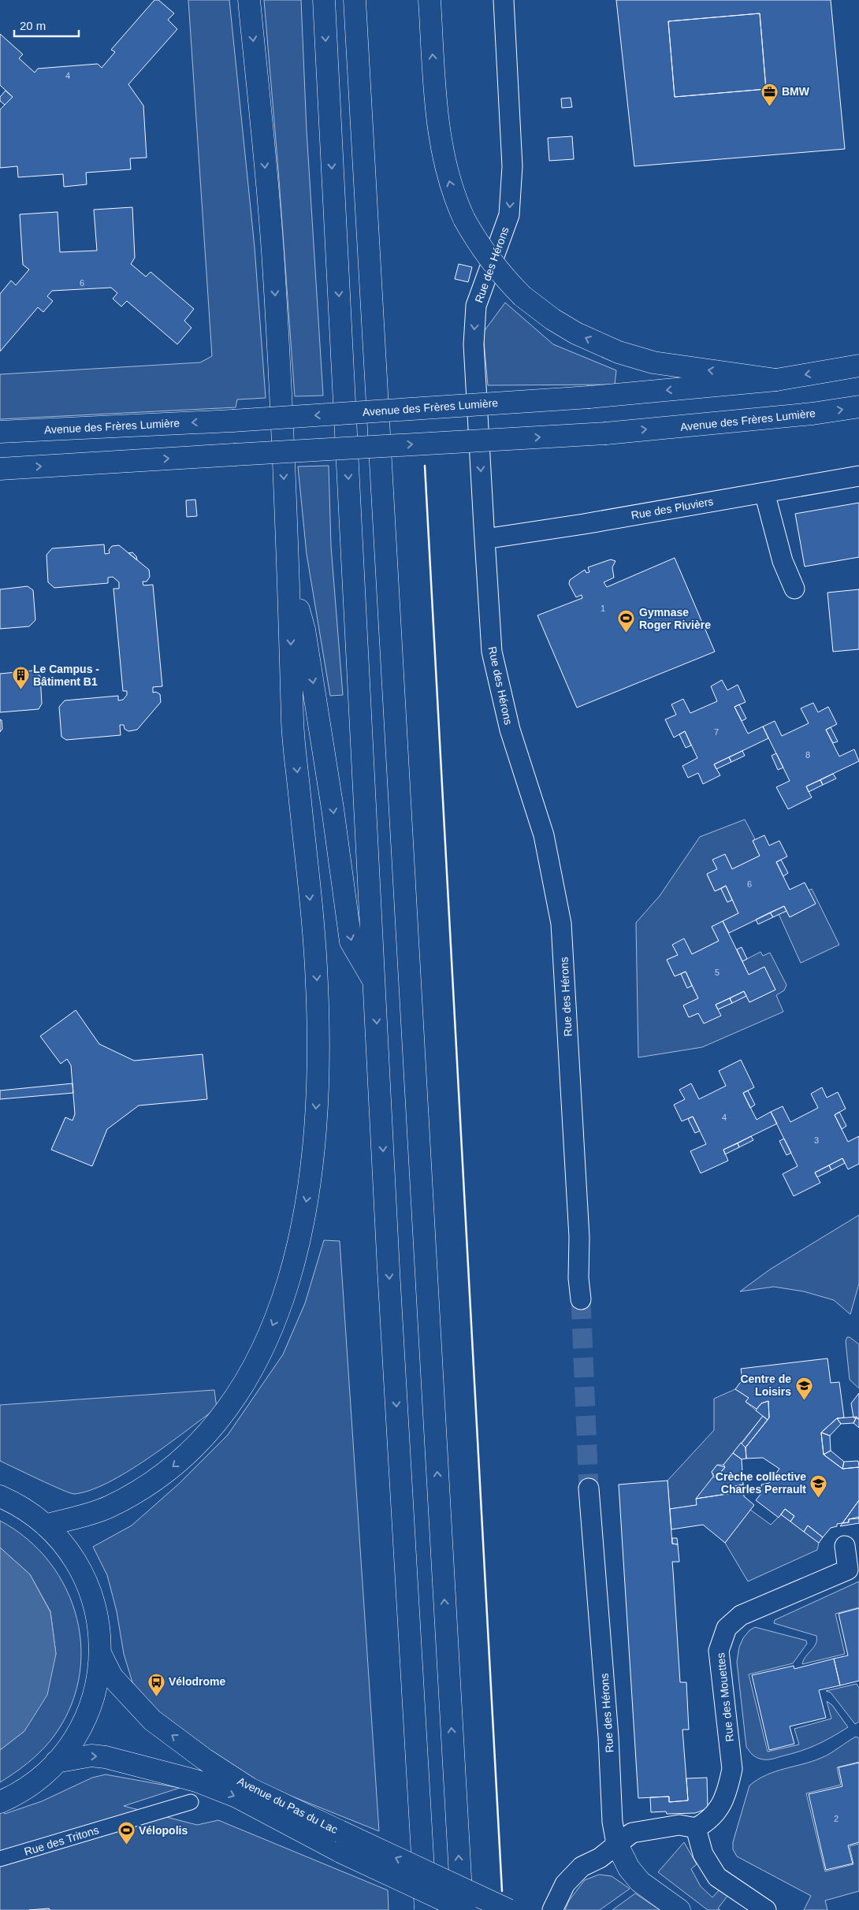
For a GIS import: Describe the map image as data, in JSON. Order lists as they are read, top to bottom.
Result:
{
  "streets": {
    "main road": ["Avenue des Frères Lumière", "Avenue du Pas du Lac"],
    "street": [
      "Rue des Hérons",
      "Rue des Pluviers",
      "Rue des Mouettes",
      "Rue des Tritons"
    ]
  },
  "crossings": [
    ["Rue des Hérons", "Rue des Pluviers"]
  ],
  "places": {
    "office": ["BMW"],
    "sports": ["Gymnase Roger Rivière", "Vélopolis"],
    "building": ["Le Campus - Bâtiment B1"],
    "school or university": ["Centre de Loisirs", "Crèche collective Charles Perrault"],
    "bus stop": ["Vélodrome"]
  },
  "house_numbers": [
    "4",
    "6",
    "1",
    "7",
    "8",
    "6",
    "5",
    "4",
    "3",
    "2"
  ],
  "scale_bar": "20 m"
}
